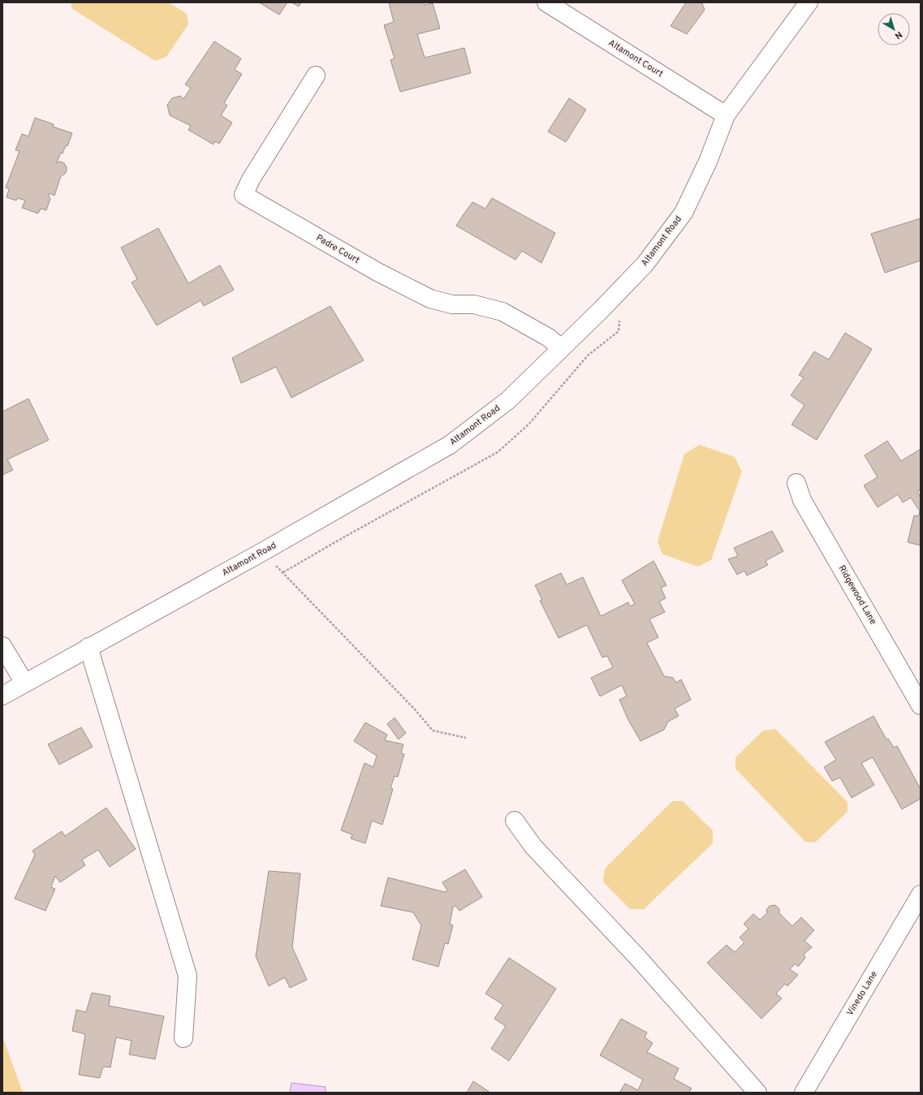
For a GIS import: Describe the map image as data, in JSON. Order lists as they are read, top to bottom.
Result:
{
  "streets": {
    "street": [
      "Altamont Court",
      "Altamont Road",
      "Padre Court",
      "Ridgewood Lane",
      "Vinedo Lane"
    ]
  },
  "crossings": [
    ["Altamont Court", "Altamont Road"],
    ["Altamont Road", "Padre Court"]
  ],
  "north": "bottom right"
}
